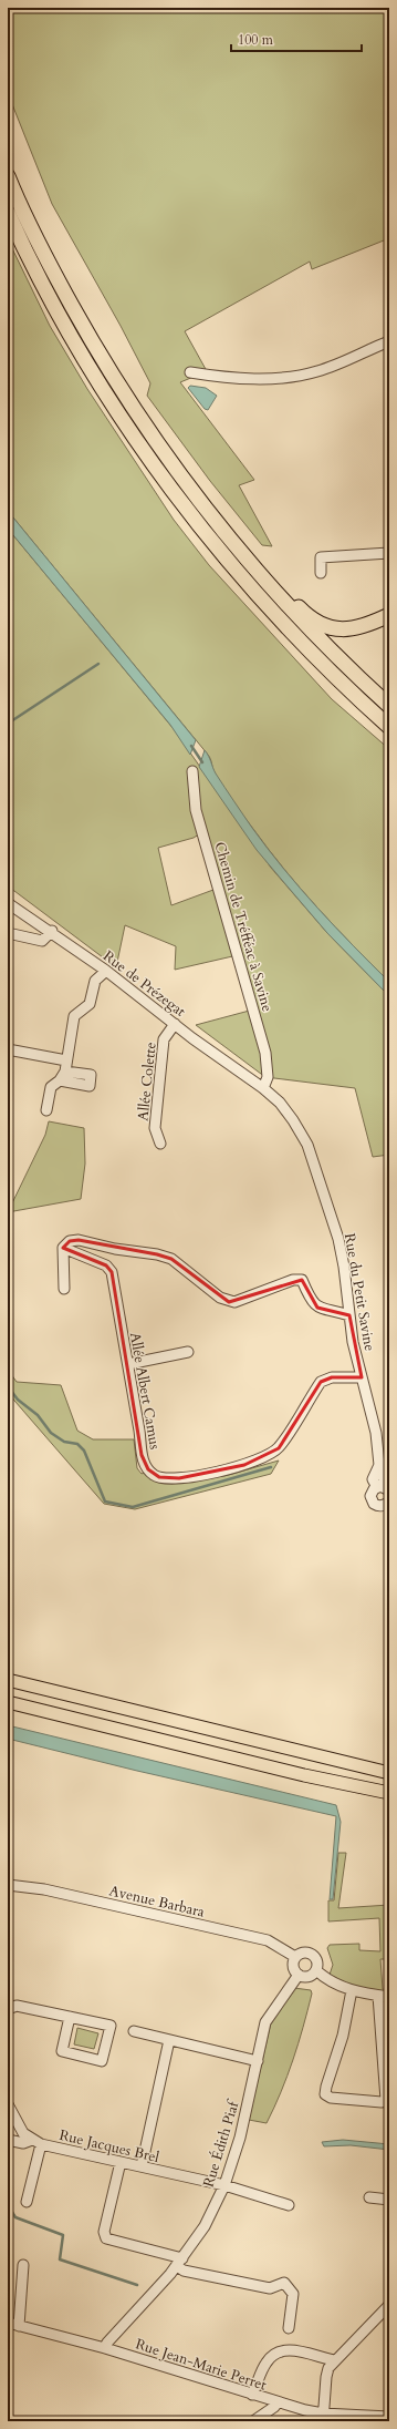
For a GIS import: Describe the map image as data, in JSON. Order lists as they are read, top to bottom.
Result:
{
  "streets": {
    "street": [
      "Chemin de Tréfféac à Savine",
      "Rue de Prézegat",
      "Allée Colette",
      "Rue du Petit Savine",
      "Allée Albert Camus",
      "Avenue Barbara",
      "Rue Édith Piaf",
      "Rue Jacques Brel",
      "Rue Jean-Marie Perret"
    ]
  },
  "crossings": [
    ["Chemin de Tréfféac à Savine", "Rue de Prézegat"],
    ["Chemin de Tréfféac à Savine", "Rue du Petit Savine"],
    ["Rue de Prézegat", "Allée Colette"],
    ["Rue de Prézegat", "Rue du Petit Savine"],
    ["Rue du Petit Savine", "Allée Albert Camus"],
    ["Avenue Barbara", "Rue Édith Piaf"],
    ["Rue Édith Piaf", "Rue Jacques Brel"],
    ["Rue Édith Piaf", "Rue Jean-Marie Perret"]
  ],
  "scale_bar": "100 m"
}
